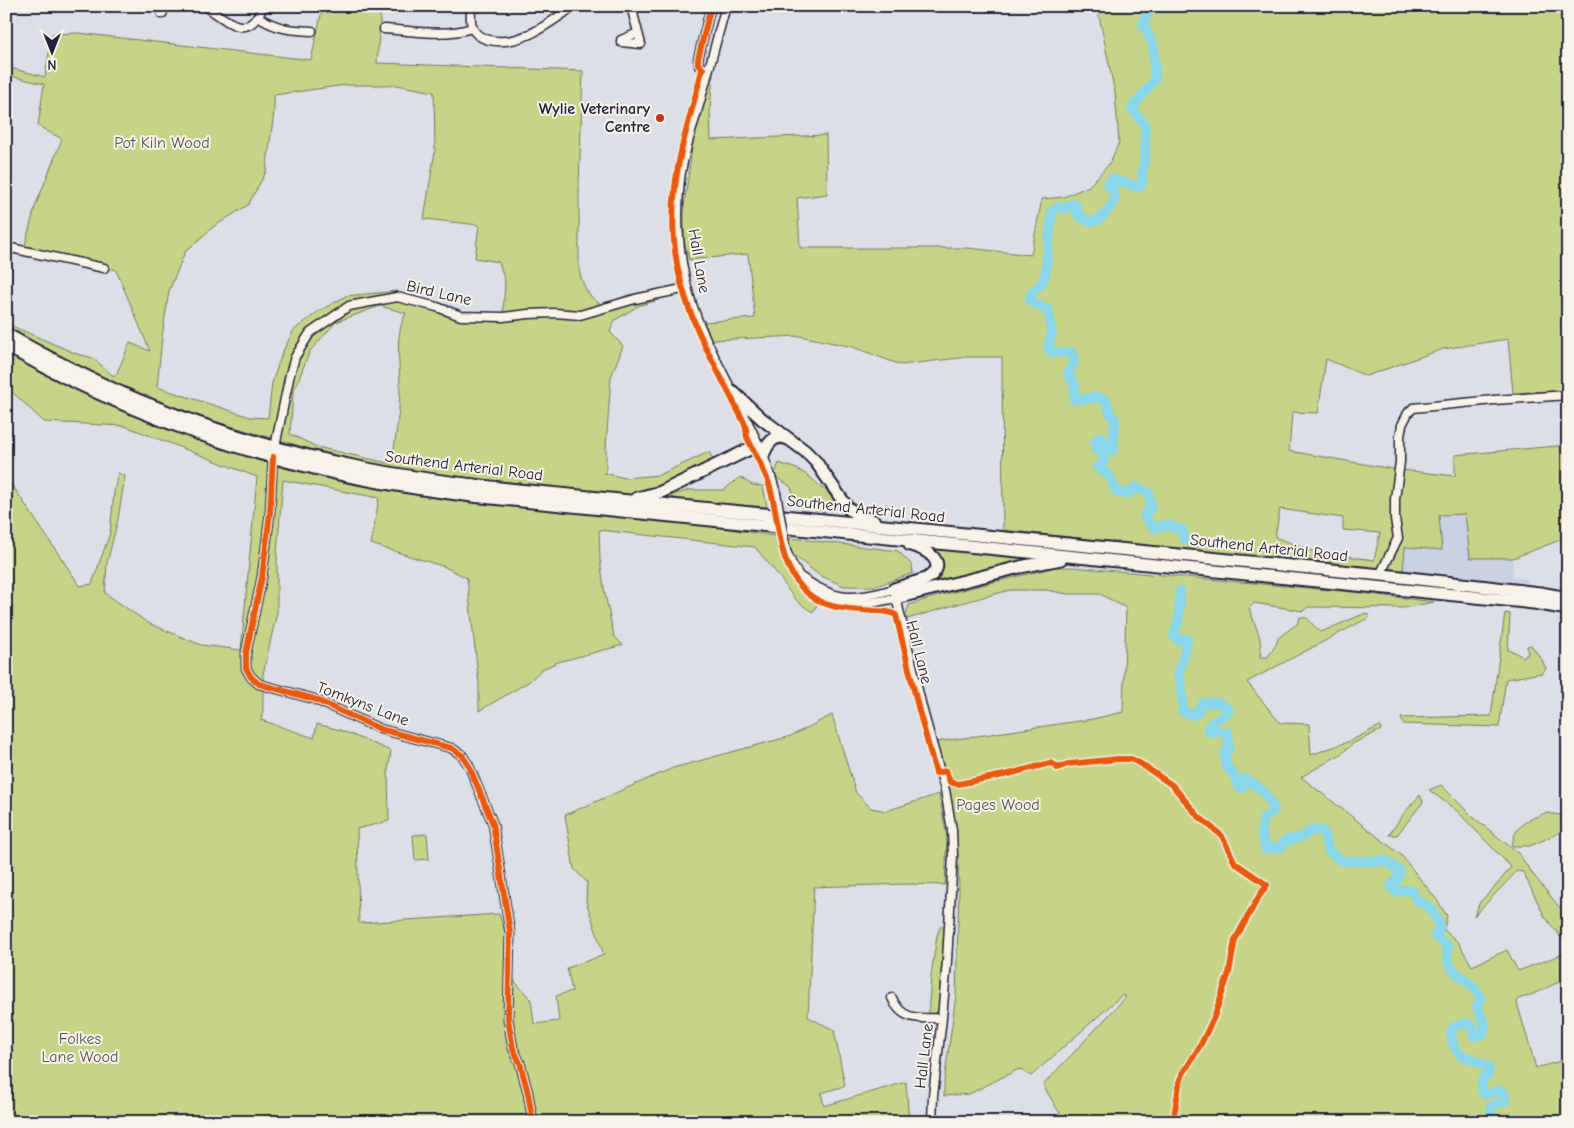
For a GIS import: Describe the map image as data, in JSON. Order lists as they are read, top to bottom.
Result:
{
  "streets": {
    "highway": ["Southend Arterial Road"],
    "street": ["Hall Lane", "Bird Lane", "Tomkyns Lane"]
  },
  "crossings": [
    ["Hall Lane", "Bird Lane"],
    ["Bird Lane", "Southend Arterial Road"],
    ["Bird Lane", "Tomkyns Lane"],
    ["Southend Arterial Road", "Tomkyns Lane"]
  ],
  "parks": ["Pot Kiln Wood", "Pages Wood", "Folkes Lane Wood"],
  "places": ["Wylie Veterinary Centre"],
  "north": "bottom"
}
